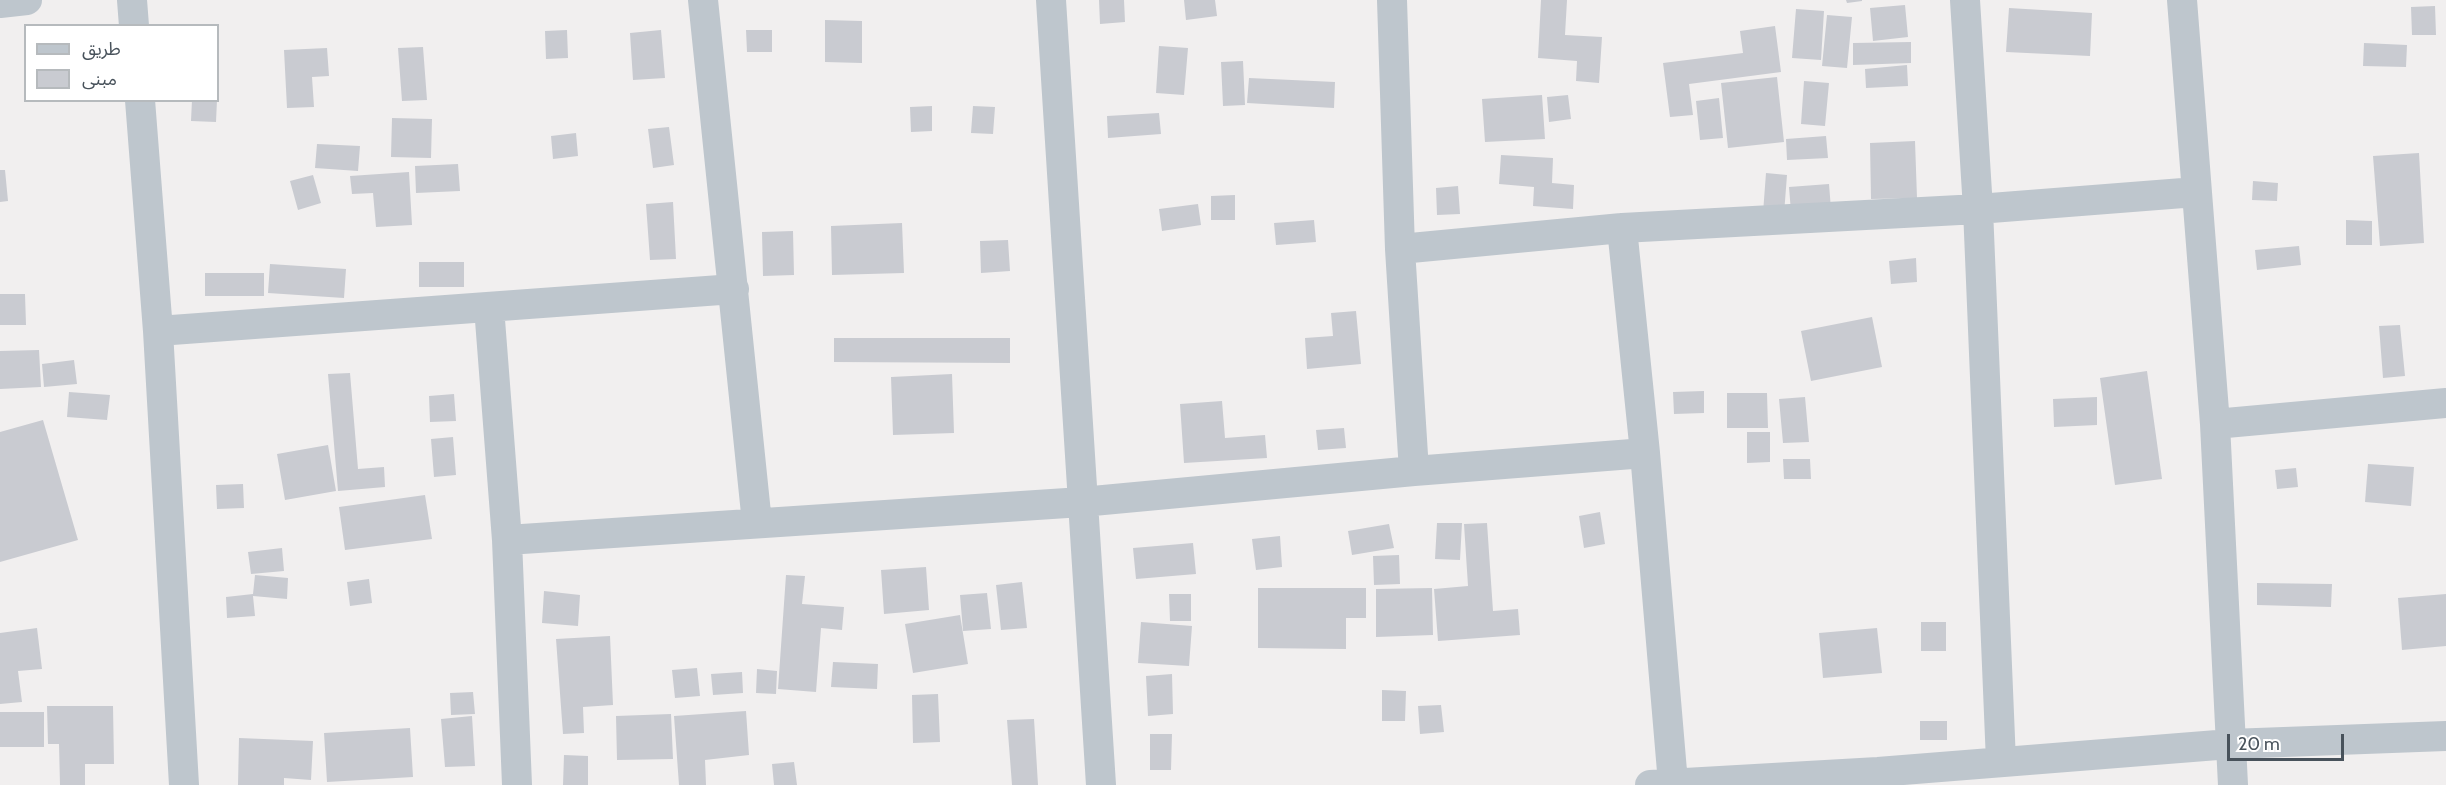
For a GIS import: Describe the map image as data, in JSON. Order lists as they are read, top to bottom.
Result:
{
  "legend": ["طريق", "مبنى"],
  "scale_bar": "20 m"
}
